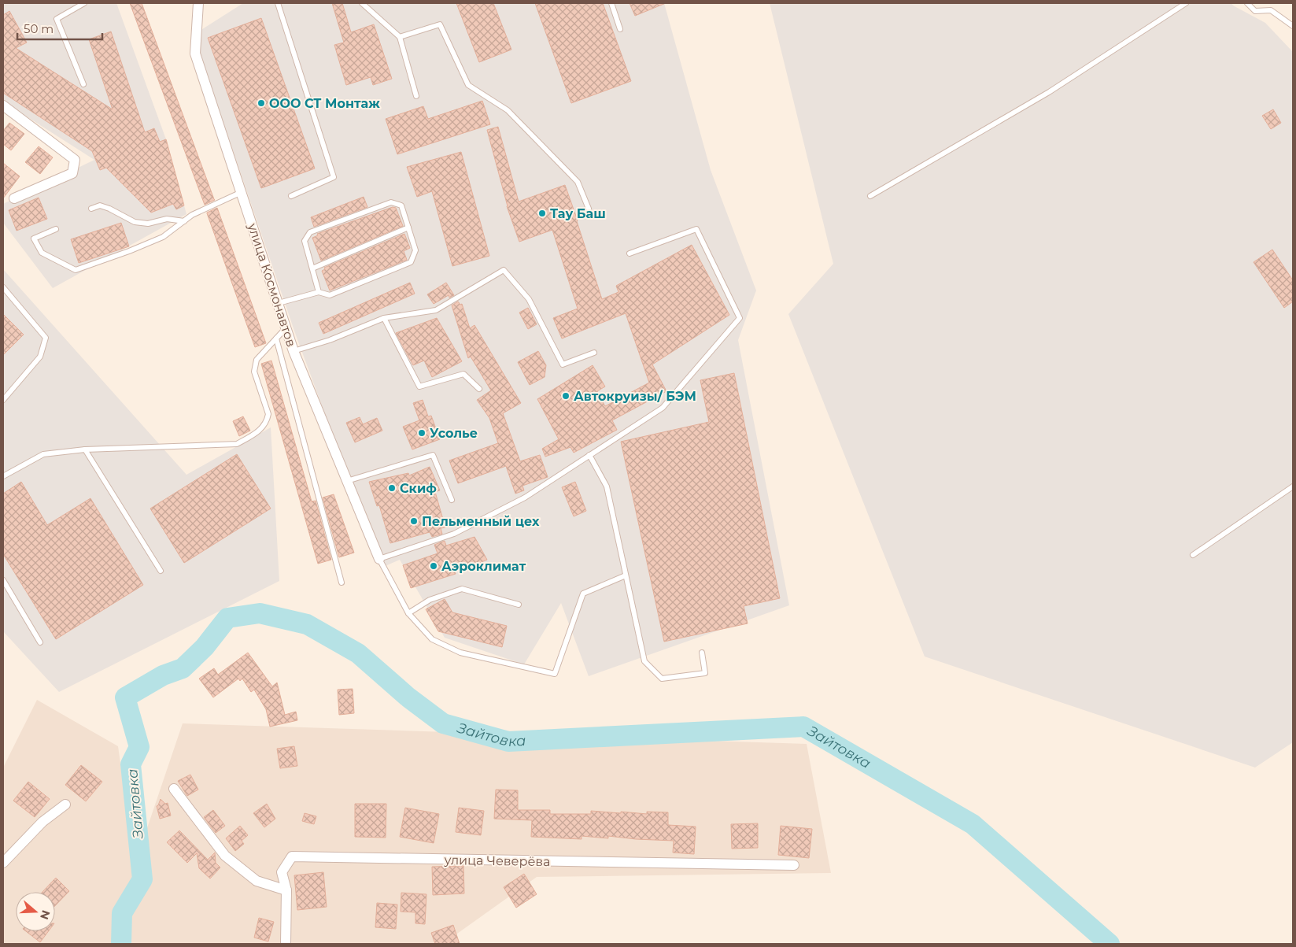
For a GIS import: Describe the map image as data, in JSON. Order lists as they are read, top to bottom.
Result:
{
  "streets": {
    "street": ["улица Космонавтов", "улица Чеверёва"]
  },
  "water": ["Зайтовка"],
  "places": [
    "ООО СТ Монтаж",
    "Тау Баш",
    "Автокруизы/ БЭМ",
    "Усолье",
    "Скиф",
    "Пельменный цех",
    "Аэроклимат"
  ],
  "scale_bar": "50 m",
  "north": "right"
}
